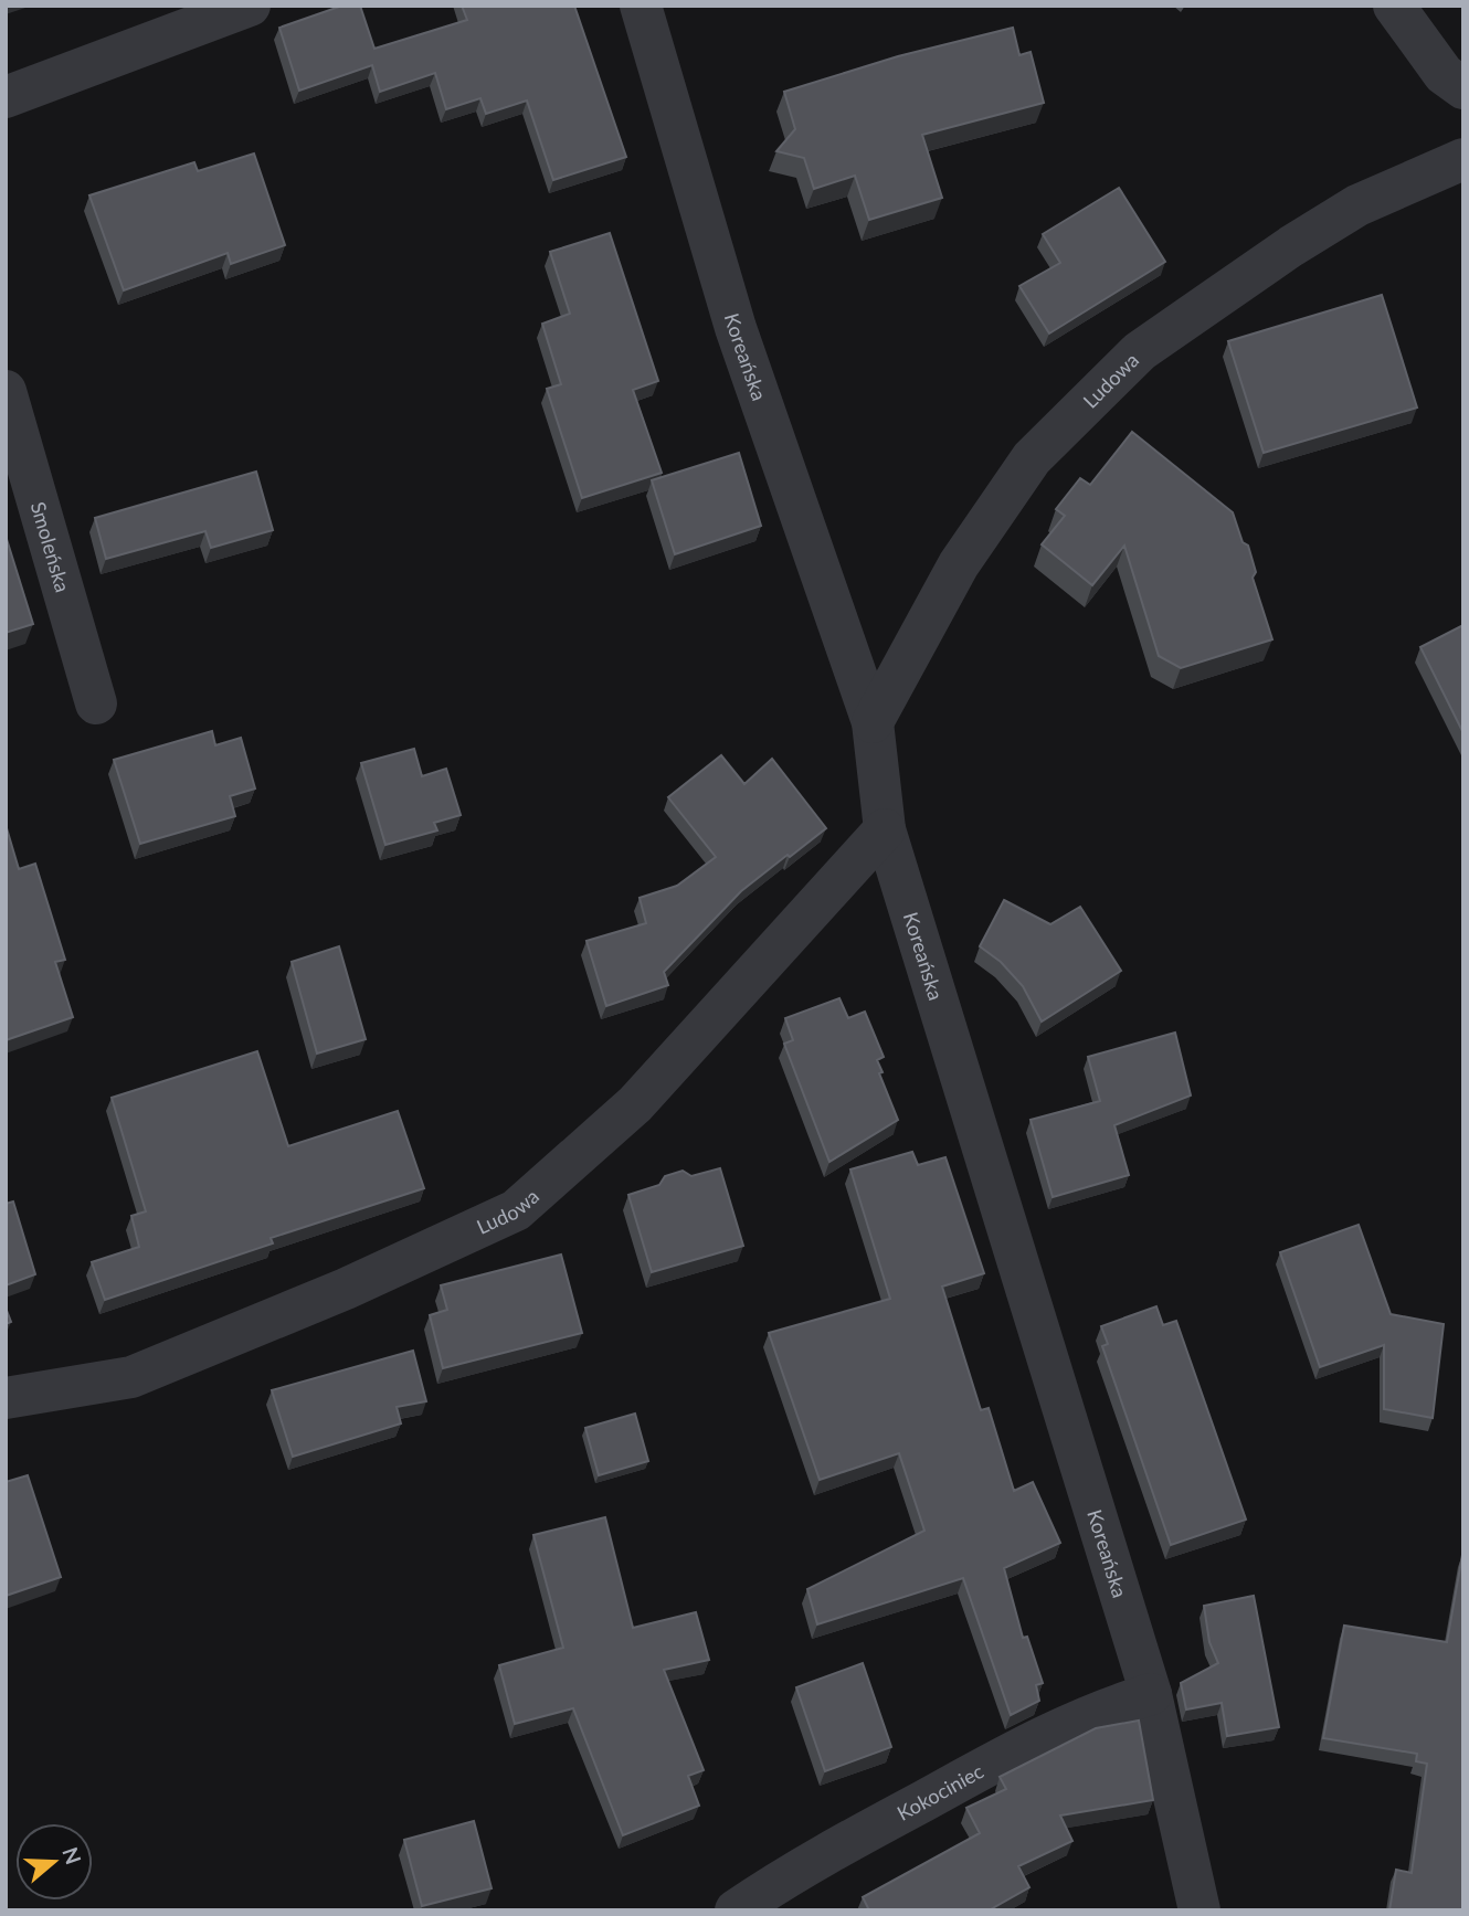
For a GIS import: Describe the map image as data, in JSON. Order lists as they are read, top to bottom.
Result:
{
  "streets": {
    "street": [
      "Koreańska",
      "Ludowa",
      "Smoleńska",
      "Kokociniec"
    ]
  },
  "crossings": [
    ["Koreańska", "Ludowa"],
    ["Koreańska", "Kokociniec"]
  ],
  "north": "right"
}
